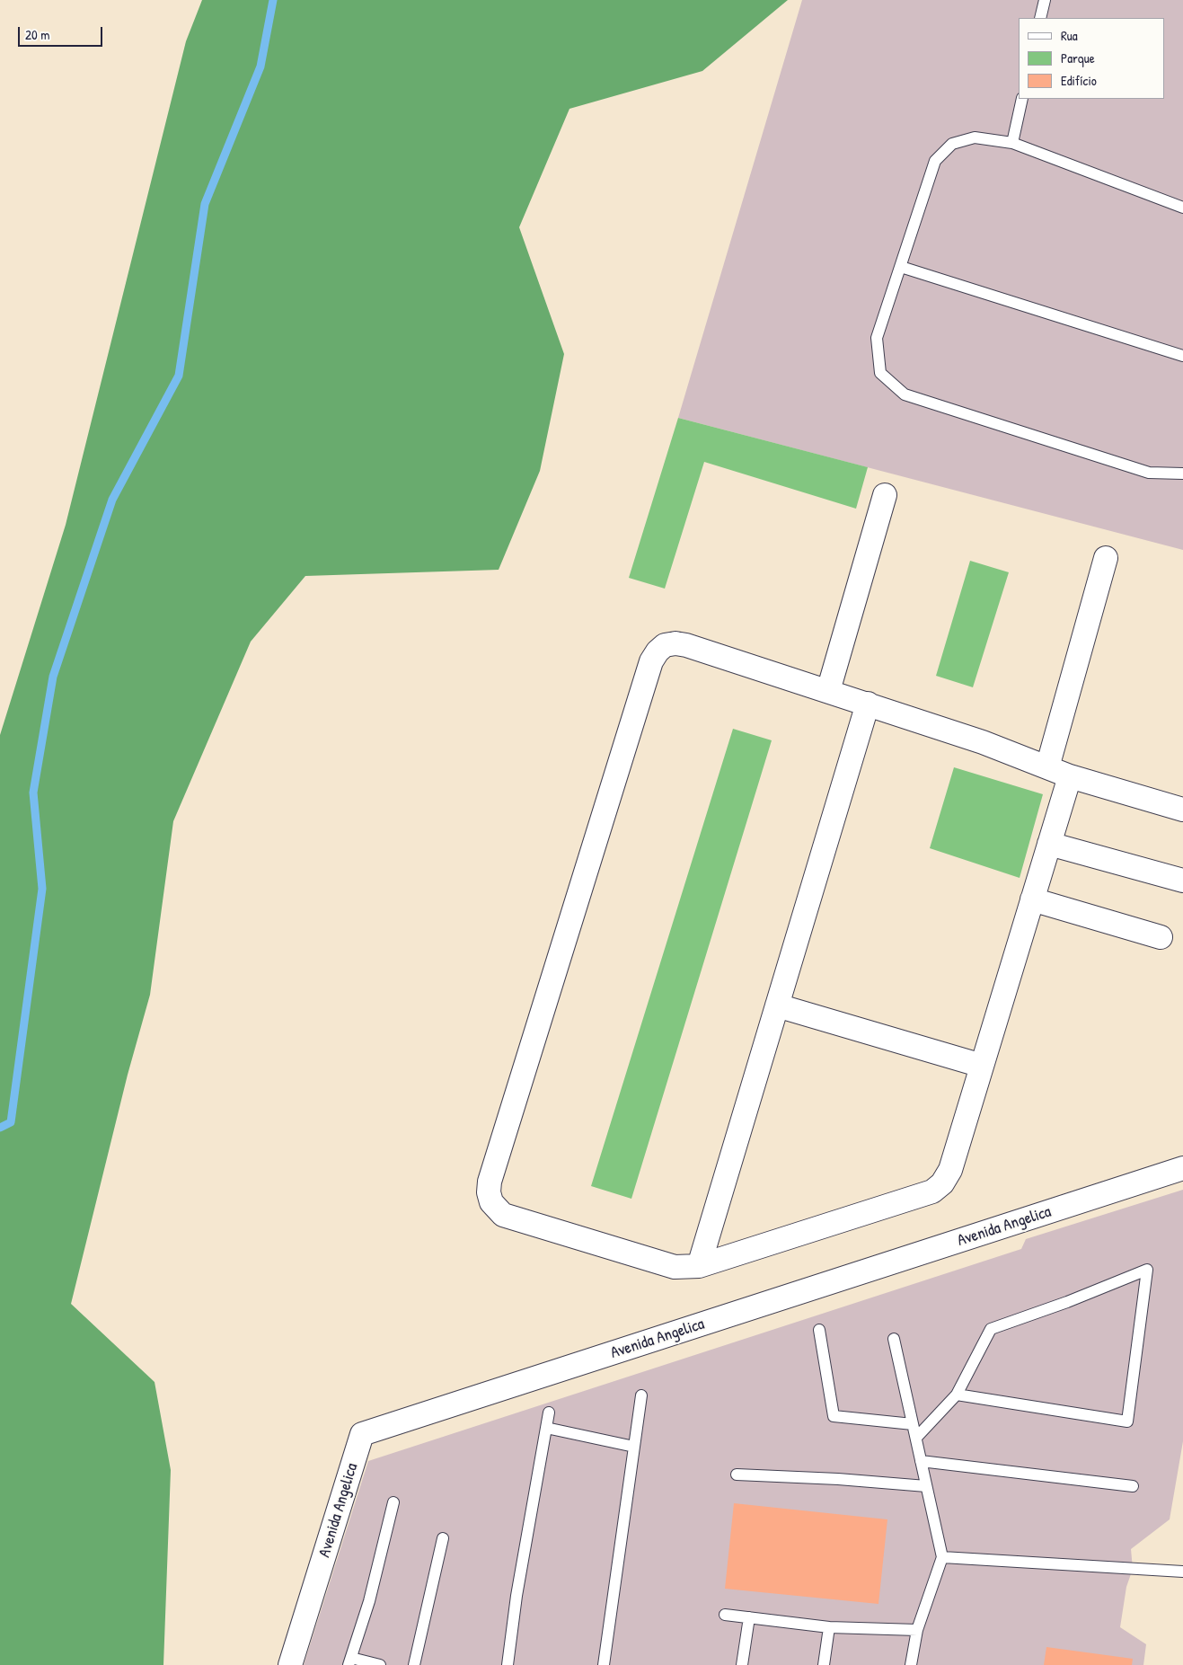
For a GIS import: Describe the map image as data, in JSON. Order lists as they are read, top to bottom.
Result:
{
  "streets": {
    "street": ["Avenida Angelica"]
  },
  "legend": ["Rua", "Parque", "Edifício"],
  "scale_bar": "20 m"
}
